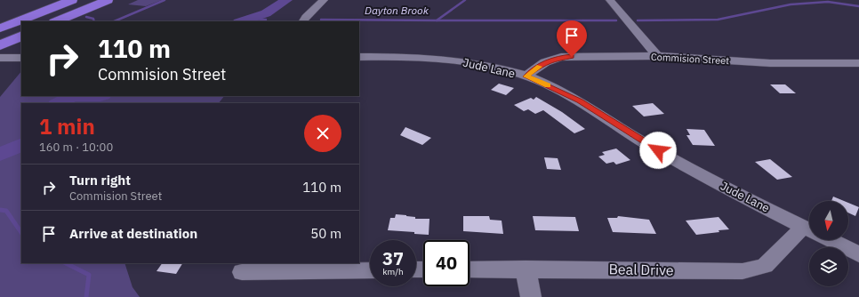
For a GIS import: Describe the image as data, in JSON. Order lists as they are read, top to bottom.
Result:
{
  "streets": {
    "street": ["Commision Street", "Jude Lane", "Beal Drive"]
  },
  "crossings": [
    ["Commision Street", "Jude Lane"]
  ],
  "water": ["Dayton Brook"],
  "north": "bottom",
  "page": {
    "turn": ["110 m", "Commision Street"],
    "heading": ["1 min", "160 m · 10:00"],
    "list": [
      {
        "name": "Turn right",
        "note": "Commision Street",
        "value": "110 m"
      },
      {
        "name": "Arrive at destination",
        "value": "50 m"
      }
    ],
    "speed": "37 km/h",
    "limit": "40"
  }
}
